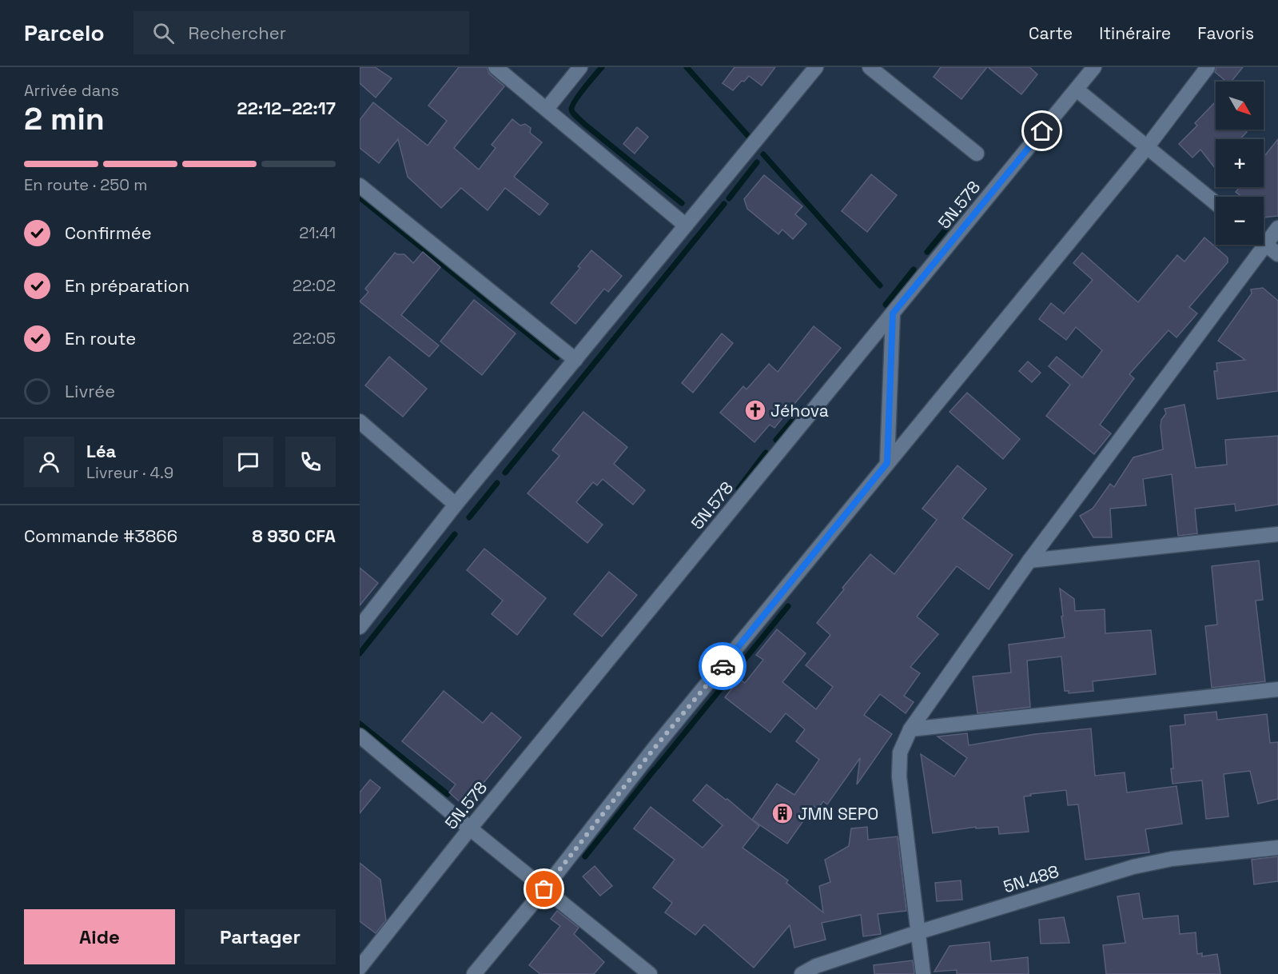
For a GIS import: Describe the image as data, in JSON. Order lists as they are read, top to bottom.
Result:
{
  "streets": {
    "street": ["5N.578", "5N.488"]
  },
  "places": {
    "church": ["Jéhova"],
    "building": ["JMN SEPO"]
  },
  "north": "bottom right",
  "page": {
    "header": "Parcelo",
    "search": "Rechercher",
    "nav": ["Carte", "Itinéraire", "Favoris"],
    "heading": ["2 min", "Arrivée dans", "22:12–22:17"],
    "panel": [
      "Léa",
      "Livreur · 4.9",
      "Commande #3866",
      "8 930 CFA"
    ],
    "map_buttons": ["+", "−"],
    "bar": "En route · 250 m",
    "list": [
      ["Confirmée", "21:41"],
      ["En préparation", "22:02"],
      ["En route", "22:05"],
      "Livrée"
    ],
    "buttons": ["Aide", "Partager"]
  }
}
